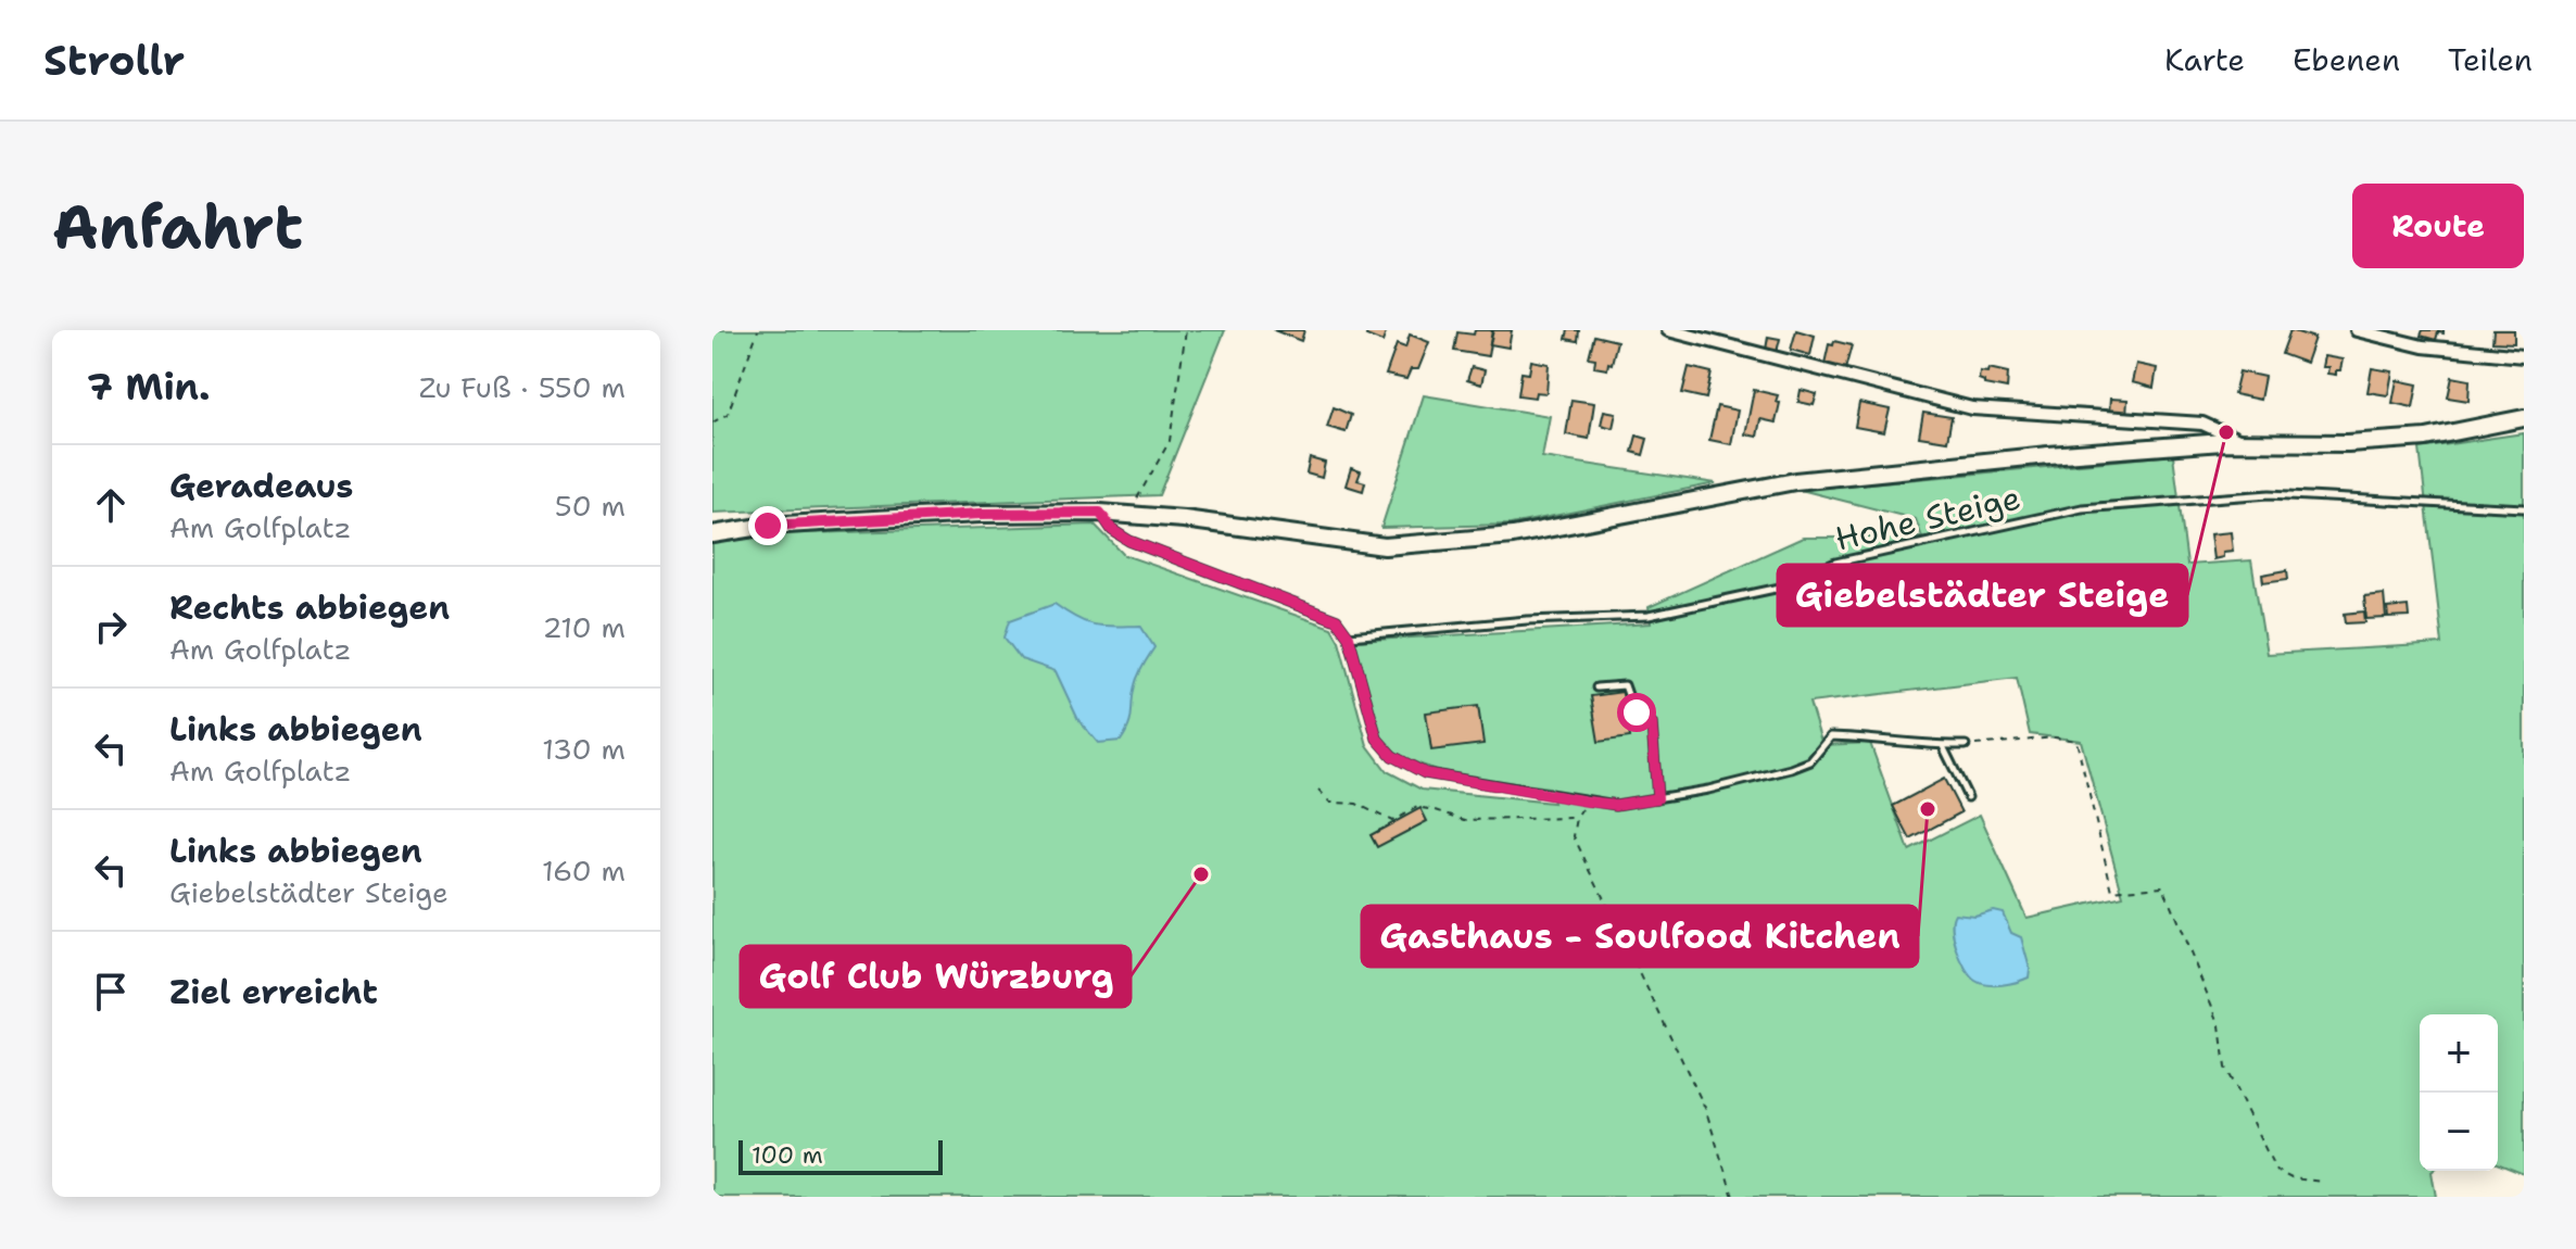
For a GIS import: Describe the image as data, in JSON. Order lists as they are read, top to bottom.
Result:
{
  "streets": {
    "lane": ["Hohe Steige"]
  },
  "places": ["Giebelstädter Steige", "Gasthaus - Soulfood Kitchen", "Golf Club Würzburg"],
  "scale_bar": "100 m",
  "page": {
    "header": "Strollr",
    "nav": ["Karte", "Ebenen", "Teilen"],
    "buttons": "Route",
    "title": "Anfahrt",
    "heading": ["7 Min.", "Zu Fuß · 550 m"],
    "list": [
      ["Geradeaus", "Am Golfplatz", "50 m"],
      ["Rechts abbiegen", "Am Golfplatz", "210 m"],
      ["Links abbiegen", "Am Golfplatz", "130 m"],
      ["Links abbiegen", "Giebelstädter Steige", "160 m"],
      "Ziel erreicht"
    ],
    "map_buttons": ["+", "−"],
    "scale": "100 m"
  }
}
